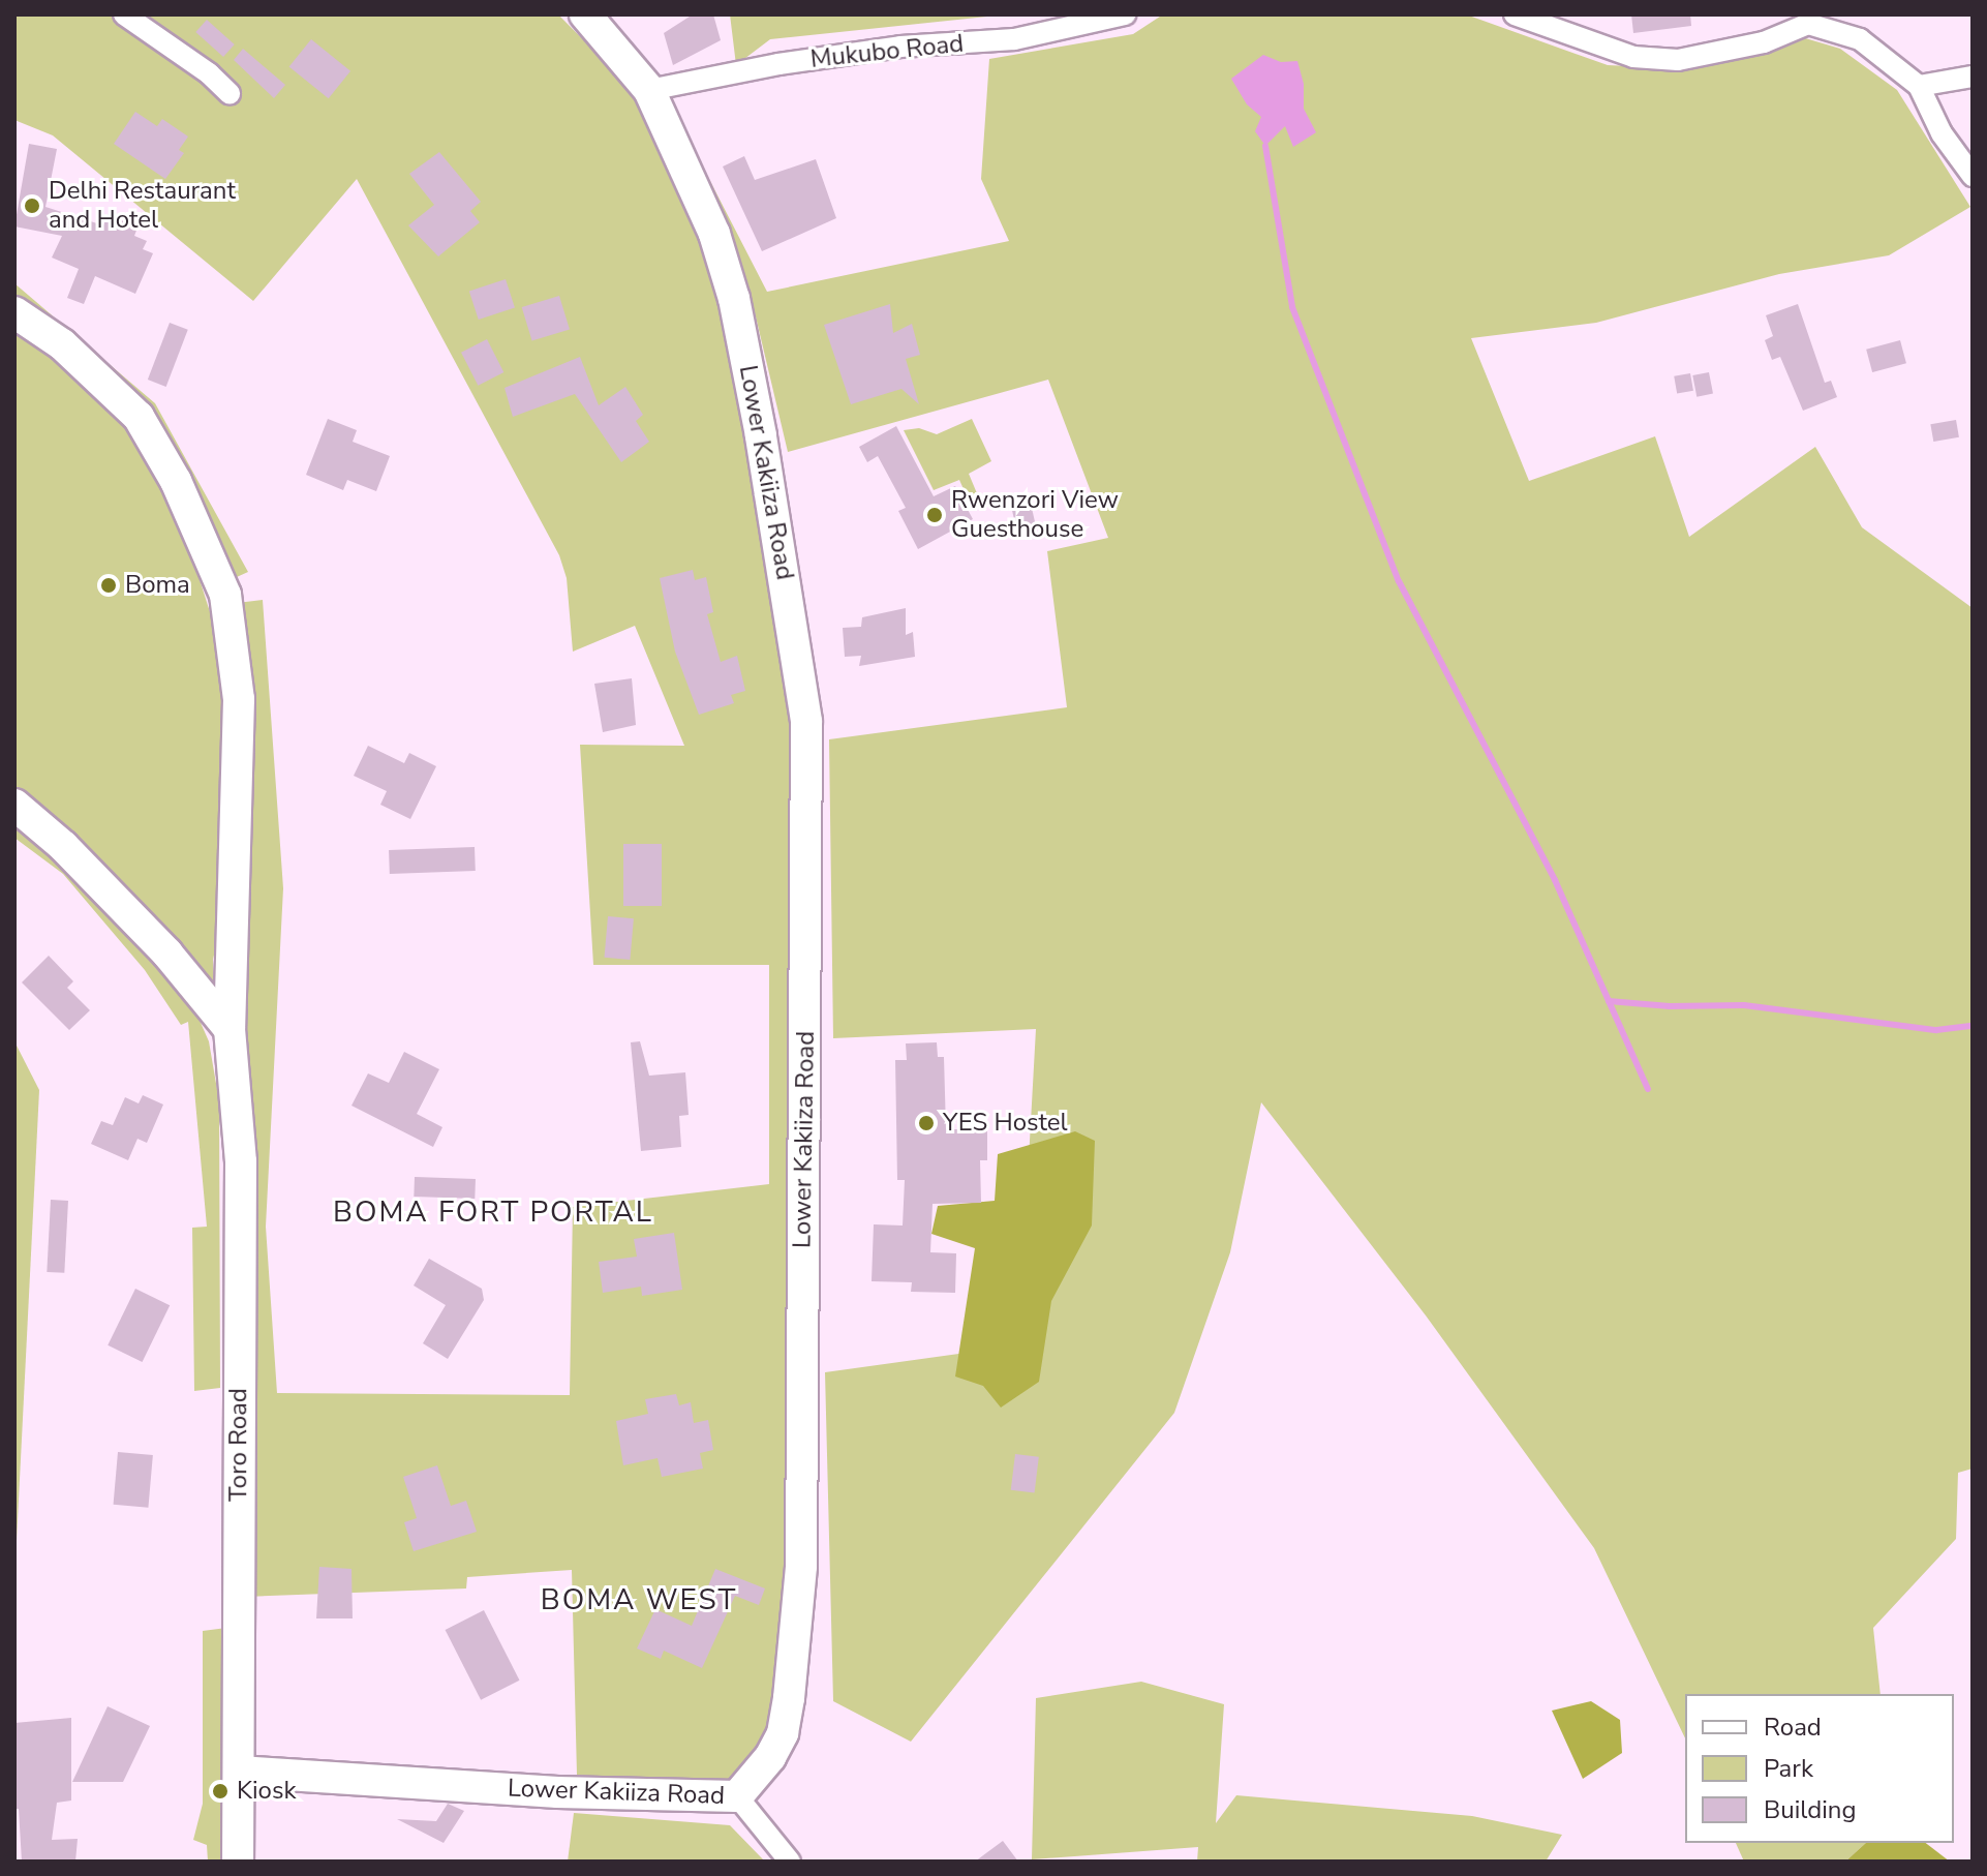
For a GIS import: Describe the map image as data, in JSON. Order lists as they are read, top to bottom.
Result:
{
  "streets": {
    "main road": ["Lower Kakiiza Road", "Toro Road"],
    "street": ["Mukubo Road"]
  },
  "crossings": [
    ["Mukubo Road", "Lower Kakiiza Road"],
    ["Lower Kakiiza Road", "Toro Road"]
  ],
  "districts": ["BOMA FORT PORTAL", "BOMA WEST"],
  "places": [
    "Delhi Restaurant and Hotel",
    "Rwenzori View Guesthouse",
    "Boma",
    "YES Hostel",
    "Kiosk"
  ],
  "legend": ["Road", "Park", "Building"]
}
